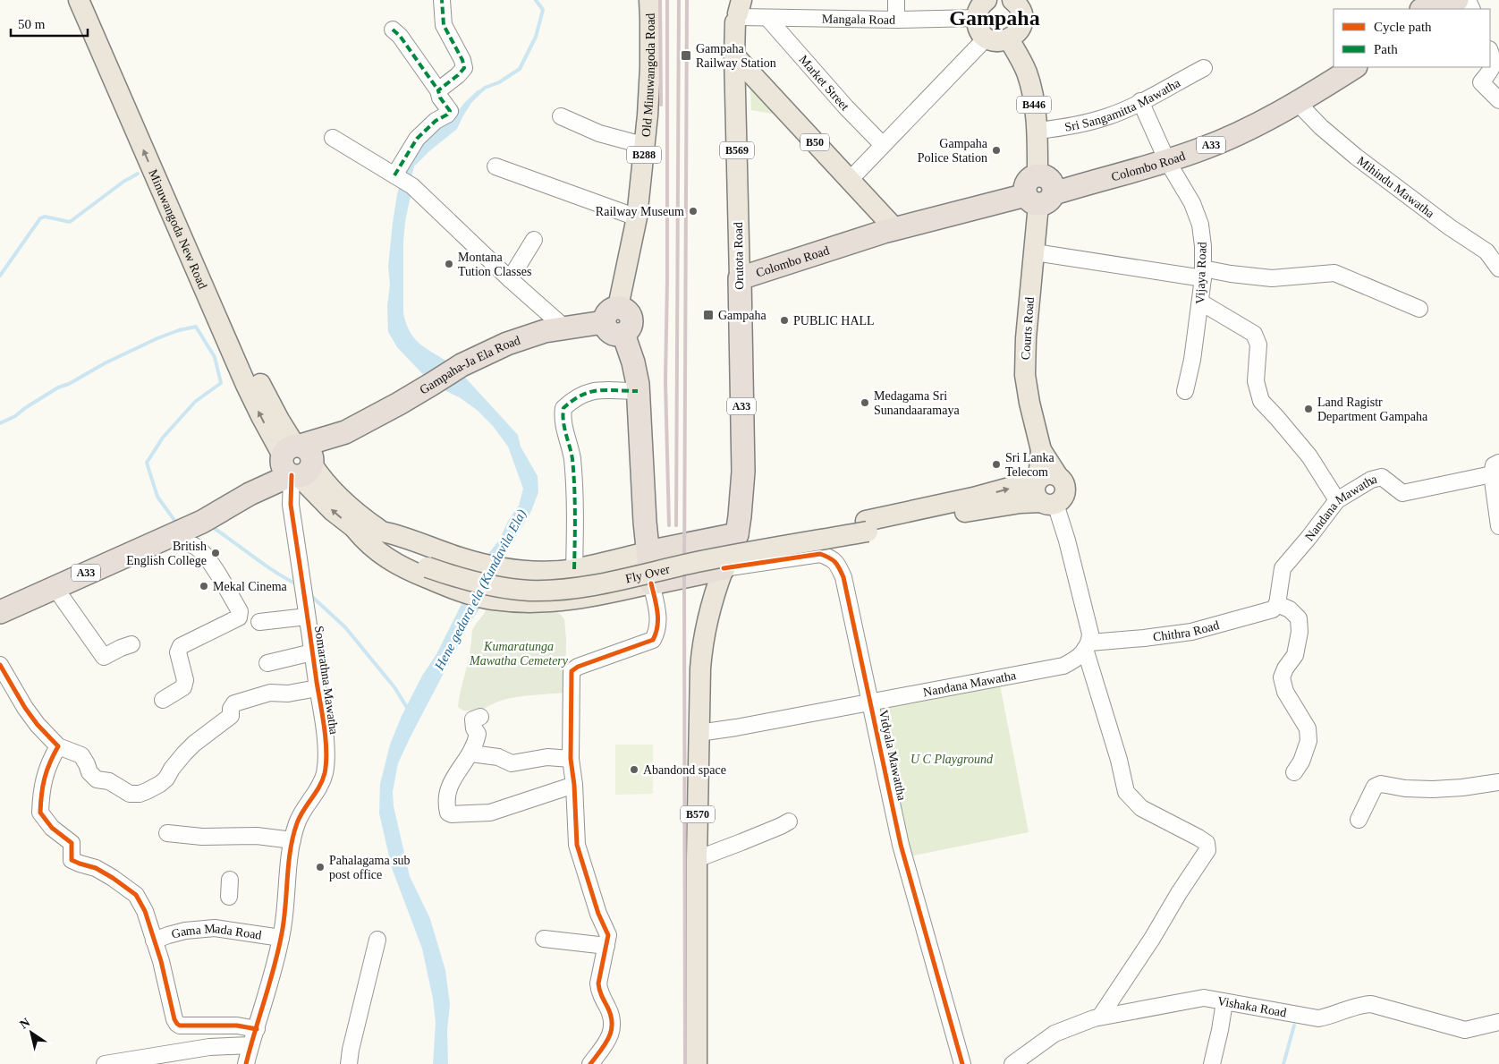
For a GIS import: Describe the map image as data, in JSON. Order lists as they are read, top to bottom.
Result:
{
  "streets": {
    "highway": [
      "A33",
      "Colombo Road",
      "Orutota Road",
      "Gampaha-Ja Ela Road"
    ],
    "main road": [
      "Old Minuwangoda Road",
      "B446",
      "B50",
      "B569",
      "B288",
      "Minuwangoda New Road",
      "Courts Road",
      "Fly Over",
      "B570"
    ],
    "street": [
      "Mangala Road",
      "Market Street",
      "Sri Sangamitta Mawatha",
      "Mihindu Mawatha",
      "Vijaya Road",
      "Nandana Mawatha",
      "Chithra Road",
      "Somarathna Mawatha",
      "Vidyala Mawattha",
      "Gama Mada Road",
      "Vishaka Road"
    ]
  },
  "crossings": [
    ["Mangala Road", "Market Street"],
    ["Mangala Road", "Orutota Road"],
    ["Old Minuwangoda Road", "Gampaha-Ja Ela Road"],
    ["Sri Sangamitta Mawatha", "B446"],
    ["Sri Sangamitta Mawatha", "Vijaya Road"],
    ["B446", "Colombo Road"],
    ["B446", "Courts Road"],
    ["B50", "Colombo Road"],
    ["B50", "Orutota Road"],
    ["Colombo Road", "Mihindu Mawatha"],
    ["Colombo Road", "Orutota Road"],
    ["Colombo Road", "Vijaya Road"],
    ["Colombo Road", "Courts Road"],
    ["Minuwangoda New Road", "Gampaha-Ja Ela Road"],
    ["Minuwangoda New Road", "Somarathna Mawatha"],
    ["Orutota Road", "Vidyala Mawattha"],
    ["Orutota Road", "B570"],
    ["Gampaha-Ja Ela Road", "Somarathna Mawatha"],
    ["Nandana Mawatha", "Chithra Road"],
    ["Nandana Mawatha", "Vidyala Mawattha"],
    ["Nandana Mawatha", "B570"],
    ["Somarathna Mawatha", "Gama Mada Road"],
    ["Vidyala Mawattha", "B570"]
  ],
  "districts": ["Gampaha"],
  "water": ["Hene gedara ela (Kundavila Ela)"],
  "parks": ["Kumaratunga Mawatha Cemetery", "U C Playground"],
  "places": {
    "transit": ["Gampaha Railway Station", "Gampaha"],
    "other": [
      "Gampaha Police Station",
      "Railway Museum",
      "Montana Tution Classes",
      "PUBLIC HALL",
      "Medagama Sri Sunandaaramaya",
      "Land Ragistr Department Gampaha",
      "Sri Lanka Telecom",
      "British English College",
      "Mekal Cinema",
      "Abandond space",
      "Pahalagama sub post office"
    ]
  },
  "legend": ["Cycle path", "Path"],
  "scale_bar": "50 m",
  "north": "top left"
}
